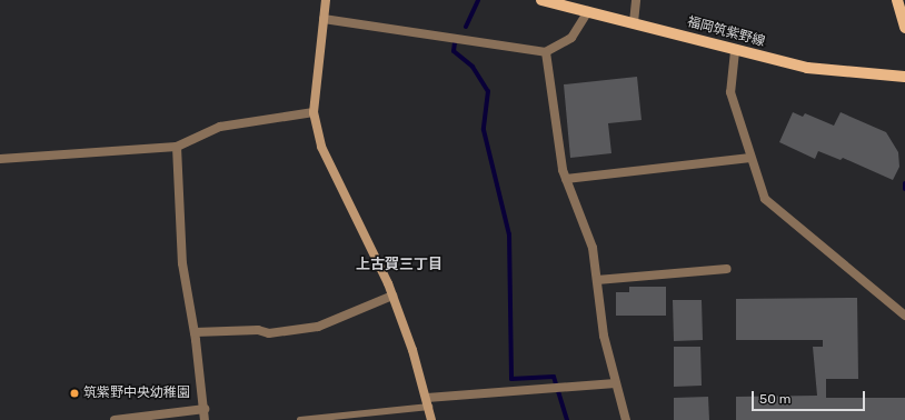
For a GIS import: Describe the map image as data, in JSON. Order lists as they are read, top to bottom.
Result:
{
  "streets": {
    "main road": ["福岡筑紫野線"]
  },
  "districts": ["上古賀三丁目"],
  "places": ["筑紫野中央幼稚園"],
  "scale_bar": "50 m"
}
